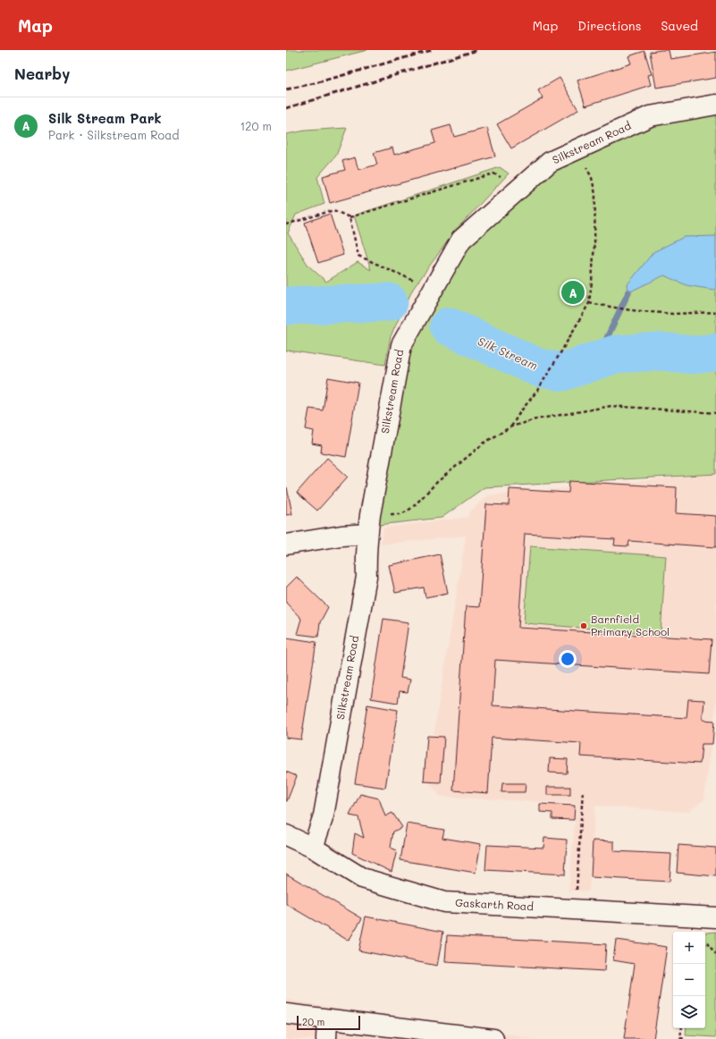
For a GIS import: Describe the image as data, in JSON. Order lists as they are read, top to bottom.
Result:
{
  "streets": {
    "street": ["Silkstream Road", "Gaskarth Road"]
  },
  "crossings": [
    ["Silkstream Road", "Gaskarth Road"]
  ],
  "water": ["Silk Stream"],
  "places": ["Barnfield Primary School"],
  "scale_bar": "20 m",
  "page": {
    "header": "Map",
    "nav": ["Map", "Directions", "Saved"],
    "heading": "Nearby",
    "list": [
      {
        "mark": "A",
        "name": "Silk Stream Park",
        "note": "Park · Silkstream Road",
        "value": "120 m"
      }
    ],
    "pins": "A",
    "map_buttons": ["+", "−"],
    "scale": "20 m"
  }
}
